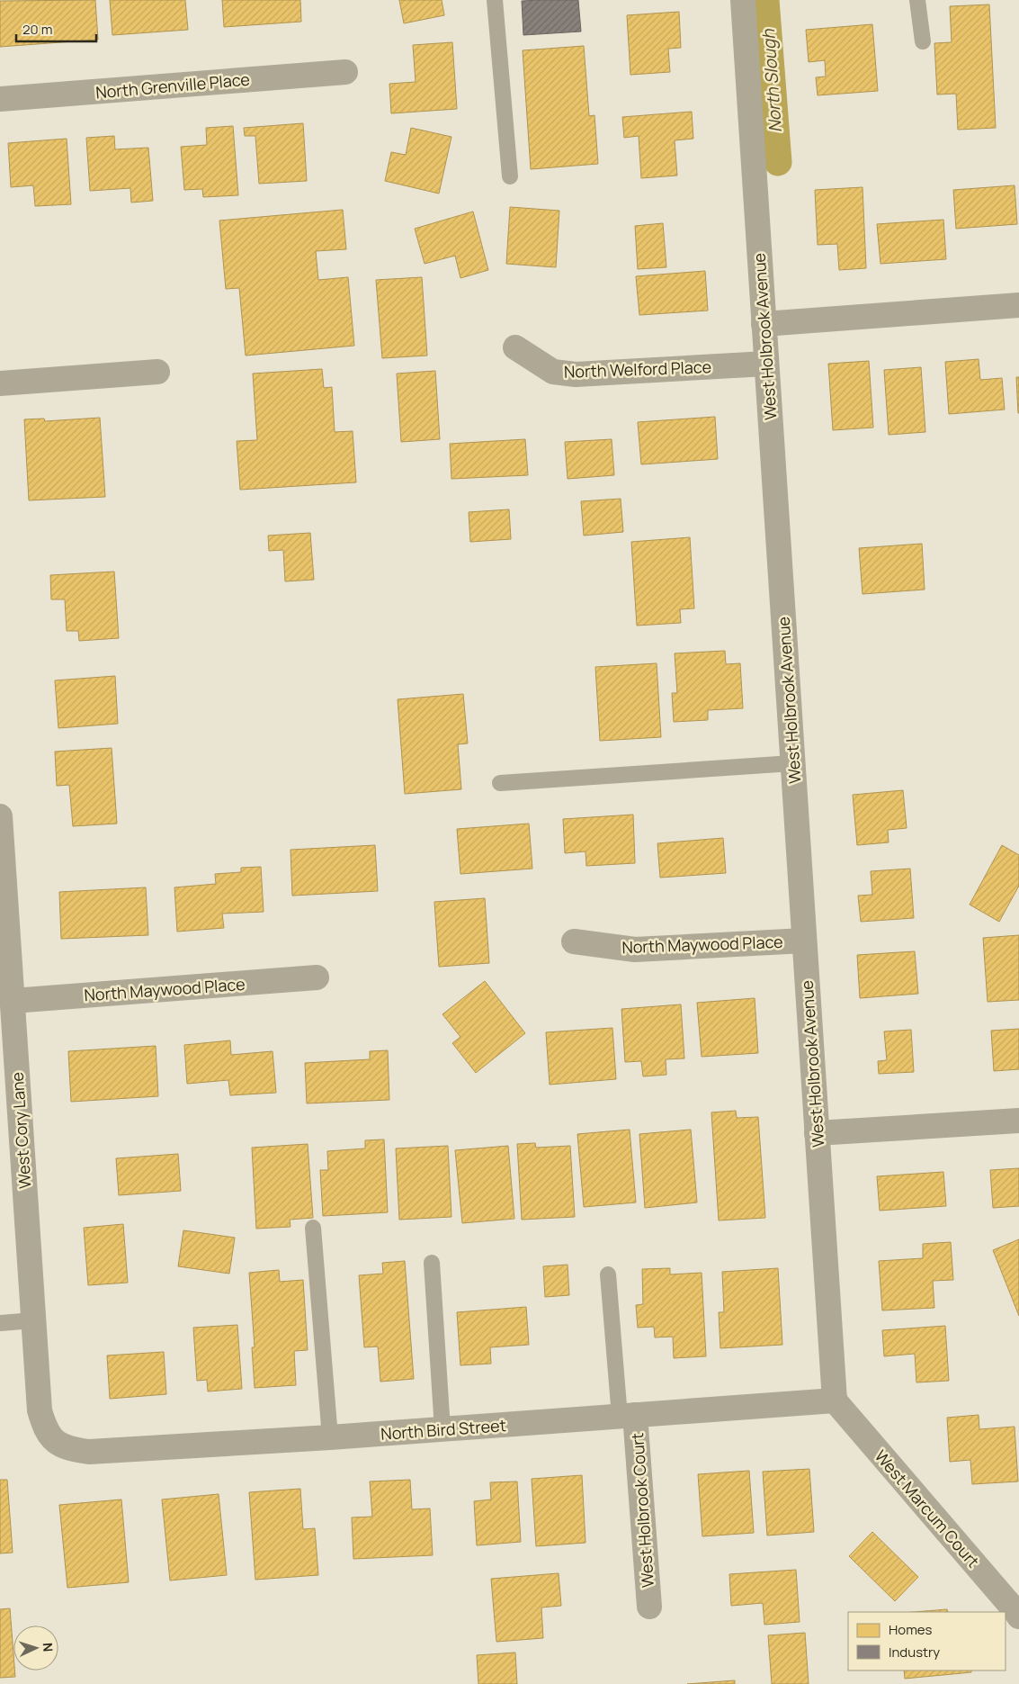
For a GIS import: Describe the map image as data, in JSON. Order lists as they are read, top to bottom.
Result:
{
  "streets": {
    "street": [
      "North Grenville Place",
      "West Holbrook Avenue",
      "North Welford Place",
      "North Maywood Place",
      "West Cory Lane",
      "North Bird Street",
      "West Marcum Court",
      "West Holbrook Court"
    ]
  },
  "crossings": [
    ["West Holbrook Avenue", "North Welford Place"],
    ["West Holbrook Avenue", "North Maywood Place"],
    ["West Holbrook Avenue", "North Bird Street"],
    ["West Holbrook Avenue", "West Marcum Court"],
    ["North Maywood Place", "West Cory Lane"],
    ["West Cory Lane", "North Bird Street"],
    ["North Bird Street", "West Marcum Court"],
    ["North Bird Street", "West Holbrook Court"]
  ],
  "water": ["North Slough"],
  "legend": ["Homes", "Industry"],
  "scale_bar": "20 m",
  "north": "right"
}
